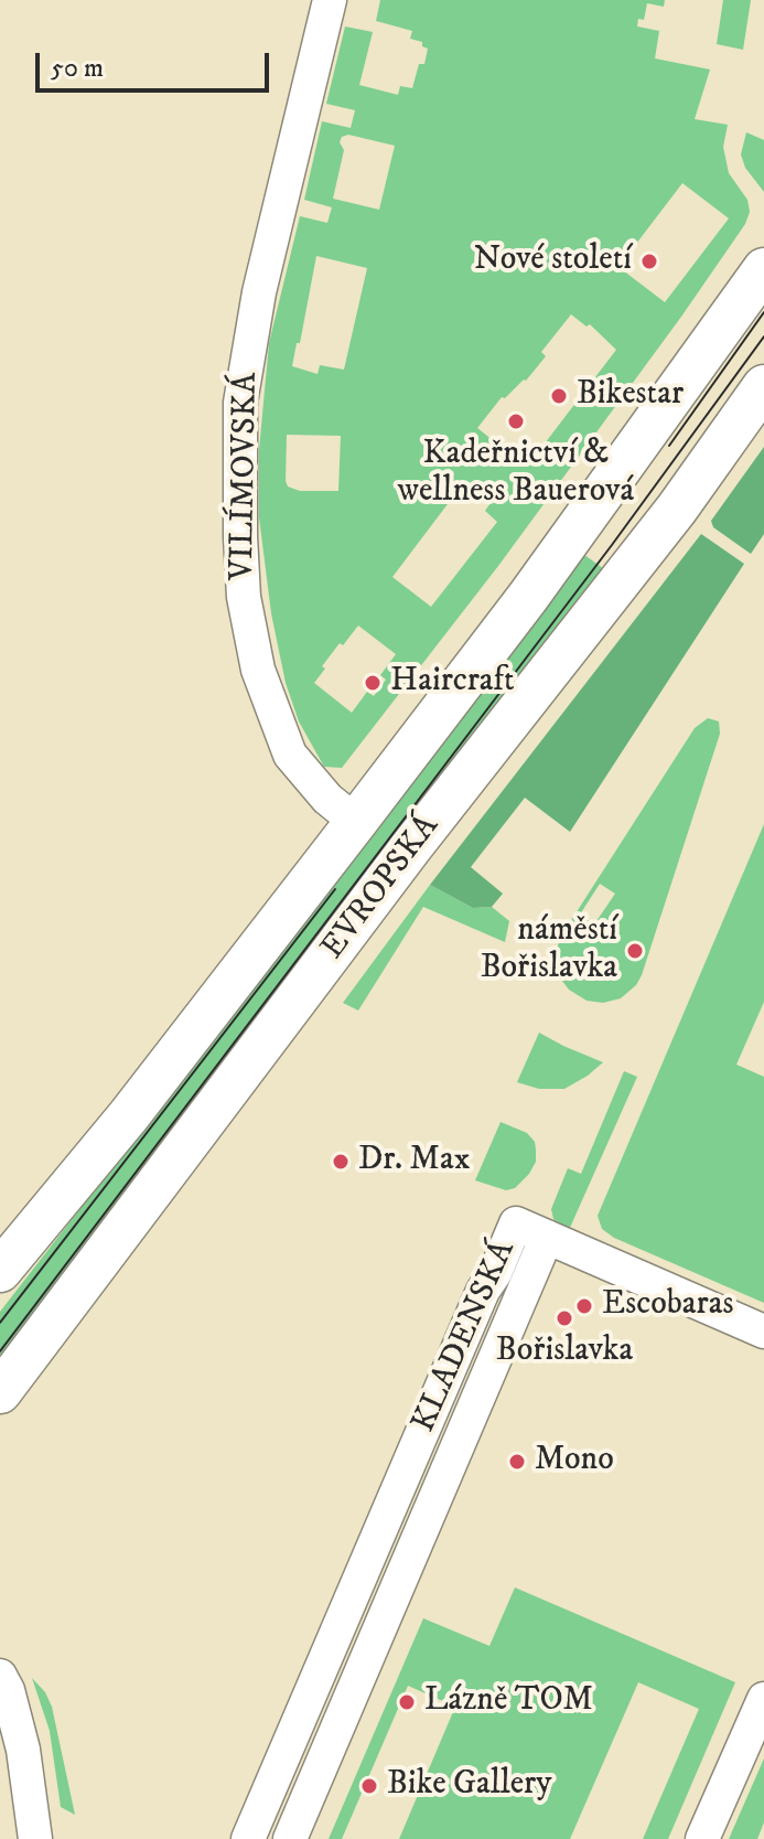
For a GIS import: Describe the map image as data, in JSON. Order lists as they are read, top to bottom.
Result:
{
  "streets": {
    "main road": ["EVROPSKÁ"],
    "street": ["VILÍMOVSKÁ", "KLADENSKÁ"]
  },
  "crossings": [
    ["VILÍMOVSKÁ", "EVROPSKÁ"]
  ],
  "places": [
    "Nové století",
    "Bikestar",
    "Kadeřnictví & wellness Bauerová",
    "Haircraft",
    "náměstí Bořislavka",
    "Dr. Max",
    "Escobaras",
    "Bořislavka",
    "Mono",
    "Lázně TOM",
    "Bike Gallery"
  ],
  "scale_bar": "50 m"
}
